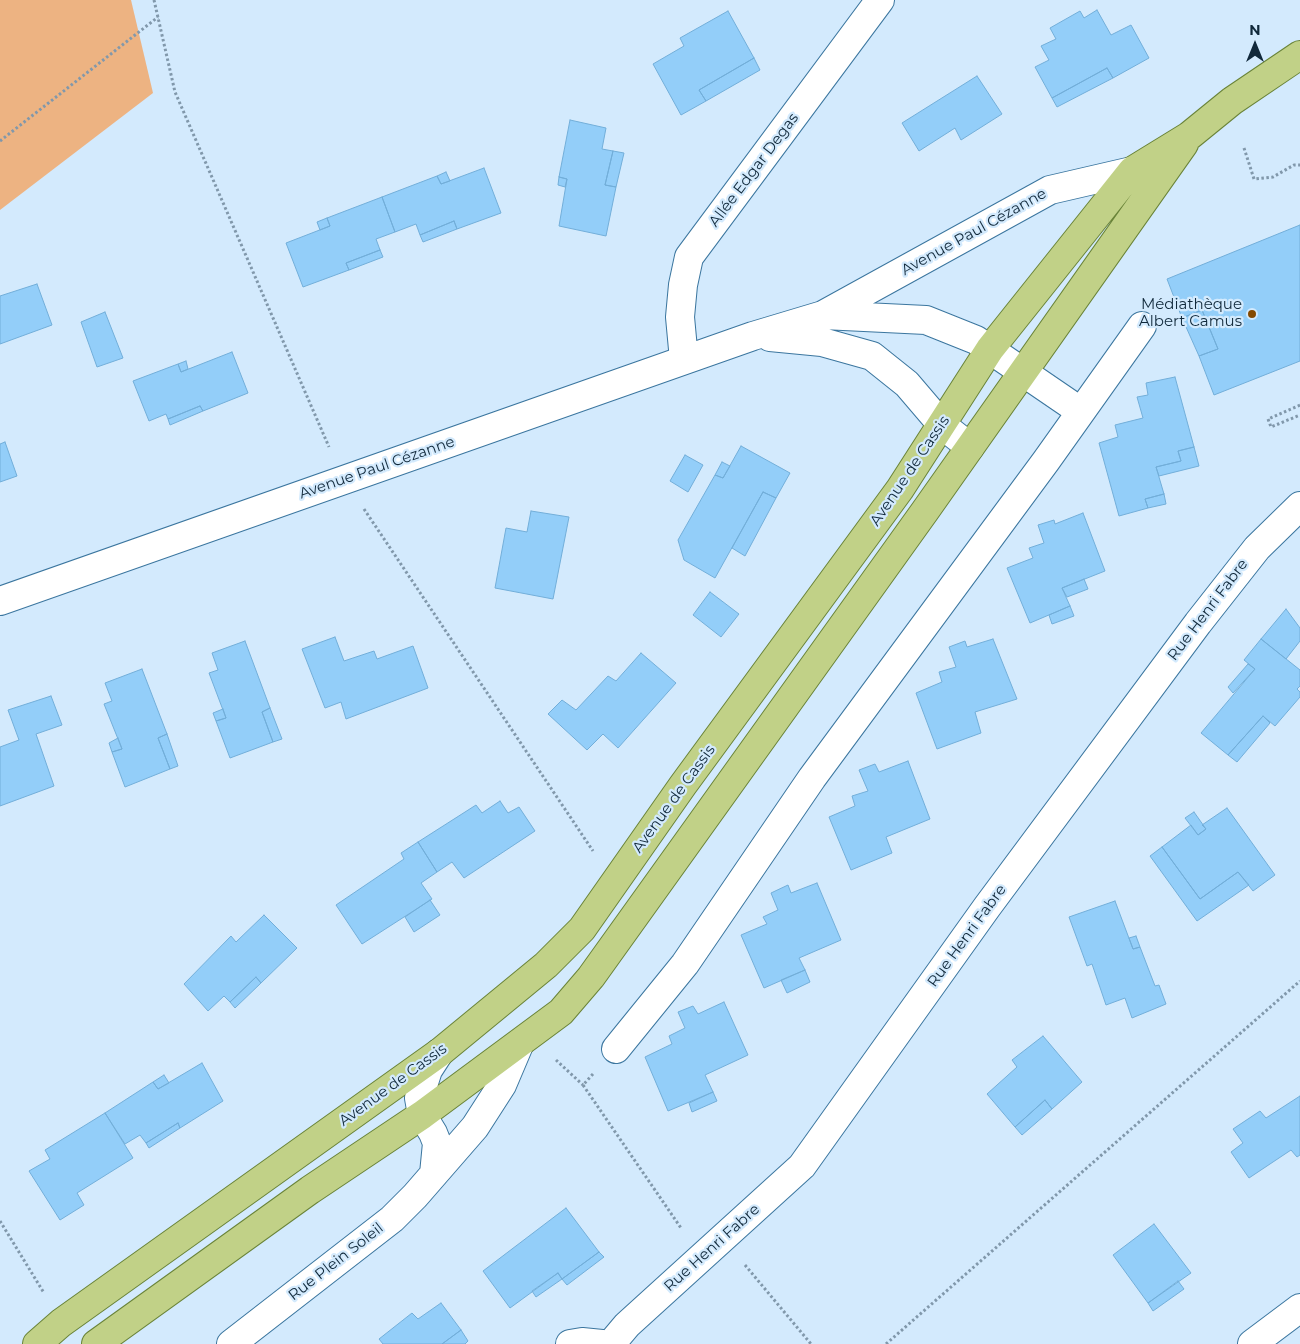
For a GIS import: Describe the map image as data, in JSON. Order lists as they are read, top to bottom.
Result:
{
  "streets": {
    "main road": ["Avenue de Cassis"],
    "street": [
      "Allée Edgar Degas",
      "Avenue Paul Cézanne",
      "Rue Henri Fabre",
      "Rue Plein Soleil"
    ]
  },
  "crossings": [
    ["Allée Edgar Degas", "Avenue Paul Cézanne"],
    ["Avenue Paul Cézanne", "Avenue de Cassis"],
    ["Avenue de Cassis", "Rue Plein Soleil"]
  ],
  "places": ["Médiathèque Albert Camus"],
  "north": "top"
}
